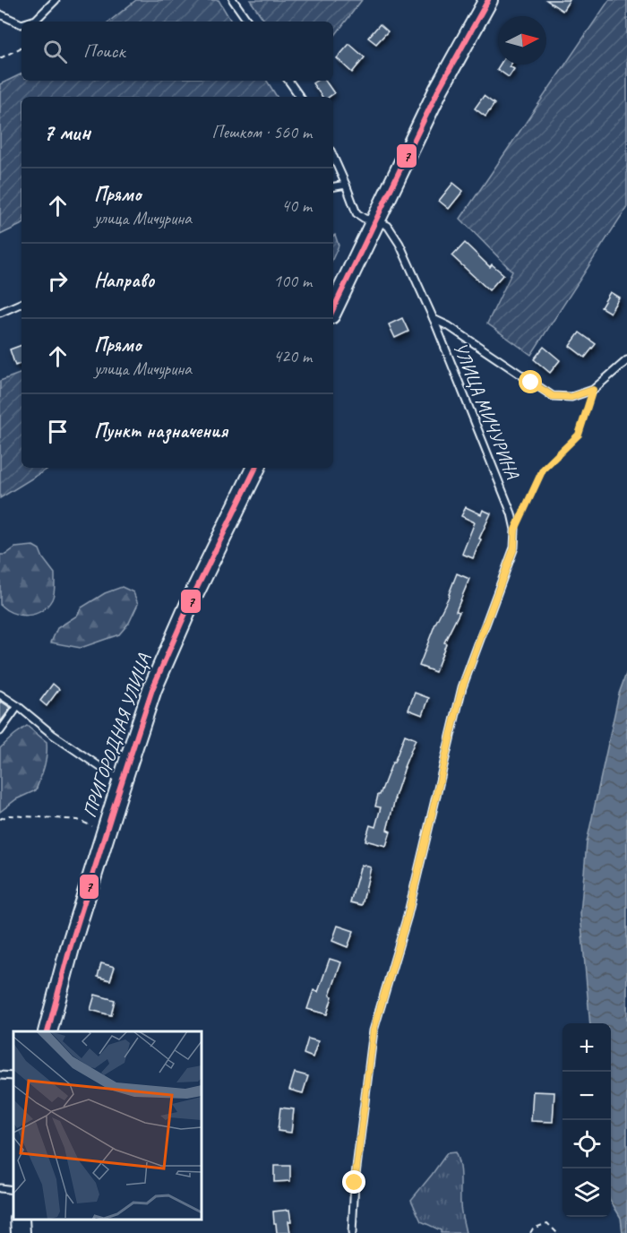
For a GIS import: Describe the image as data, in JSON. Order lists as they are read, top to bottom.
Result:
{
  "streets": {
    "street": ["ПРИГОРОДНАЯ УЛИЦА"],
    "lane": ["УЛИЦА МИЧУРИНА"]
  },
  "lines": ["transit line 7"],
  "north": "right",
  "page": {
    "search": "Поиск",
    "heading": ["7 мин", "Пешком · 560 m"],
    "list": [
      ["Прямо", "улица Мичурина", "40 m"],
      ["Направо", "100 m"],
      ["Прямо", "улица Мичурина", "420 m"],
      "Пункт назначения"
    ],
    "map_buttons": ["+", "−"]
  }
}
